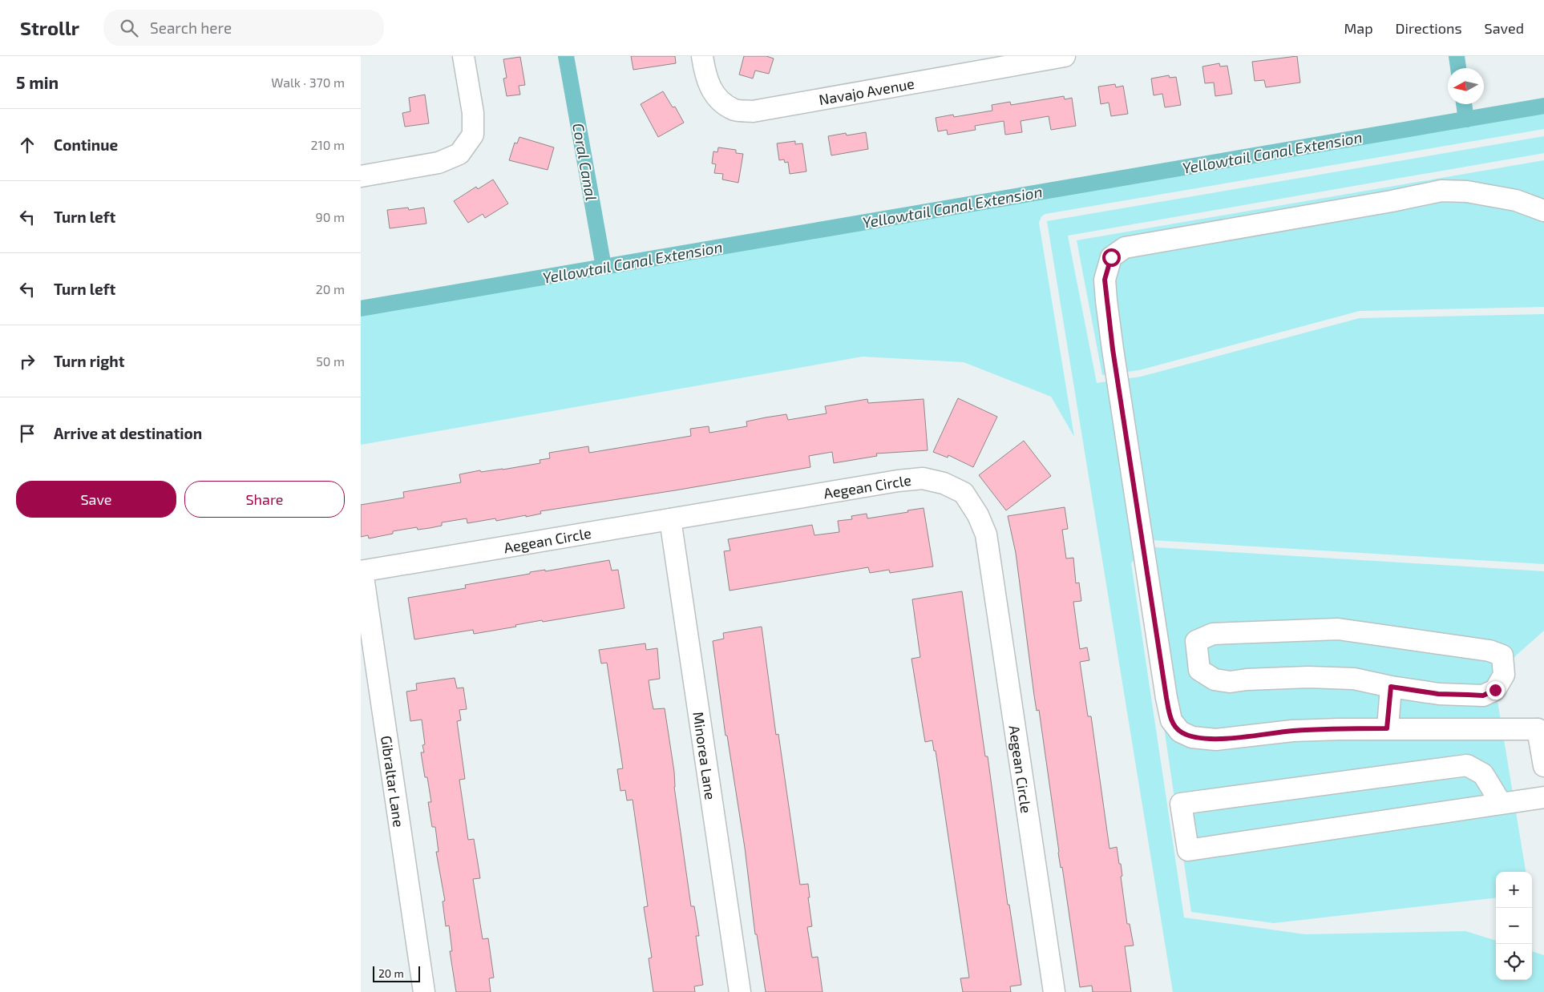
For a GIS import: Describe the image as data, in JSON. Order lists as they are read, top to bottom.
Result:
{
  "streets": {
    "street": [
      "Navajo Avenue",
      "Aegean Circle",
      "Minorea Lane",
      "Gibraltar Lane"
    ]
  },
  "crossings": [
    ["Aegean Circle", "Minorea Lane"],
    ["Aegean Circle", "Gibraltar Lane"]
  ],
  "water": ["Yellowtail Canal Extension", "Coral Canal"],
  "scale_bar": "20 m",
  "north": "left",
  "page": {
    "header": "Strollr",
    "search": "Search here",
    "nav": ["Map", "Directions", "Saved"],
    "heading": ["5 min", "Walk · 370 m"],
    "list": [
      ["Continue", "210 m"],
      ["Turn left", "90 m"],
      ["Turn left", "20 m"],
      ["Turn right", "50 m"],
      "Arrive at destination"
    ],
    "buttons": ["Save", "Share"],
    "map_buttons": ["+", "−"],
    "scale": "20 m"
  }
}
